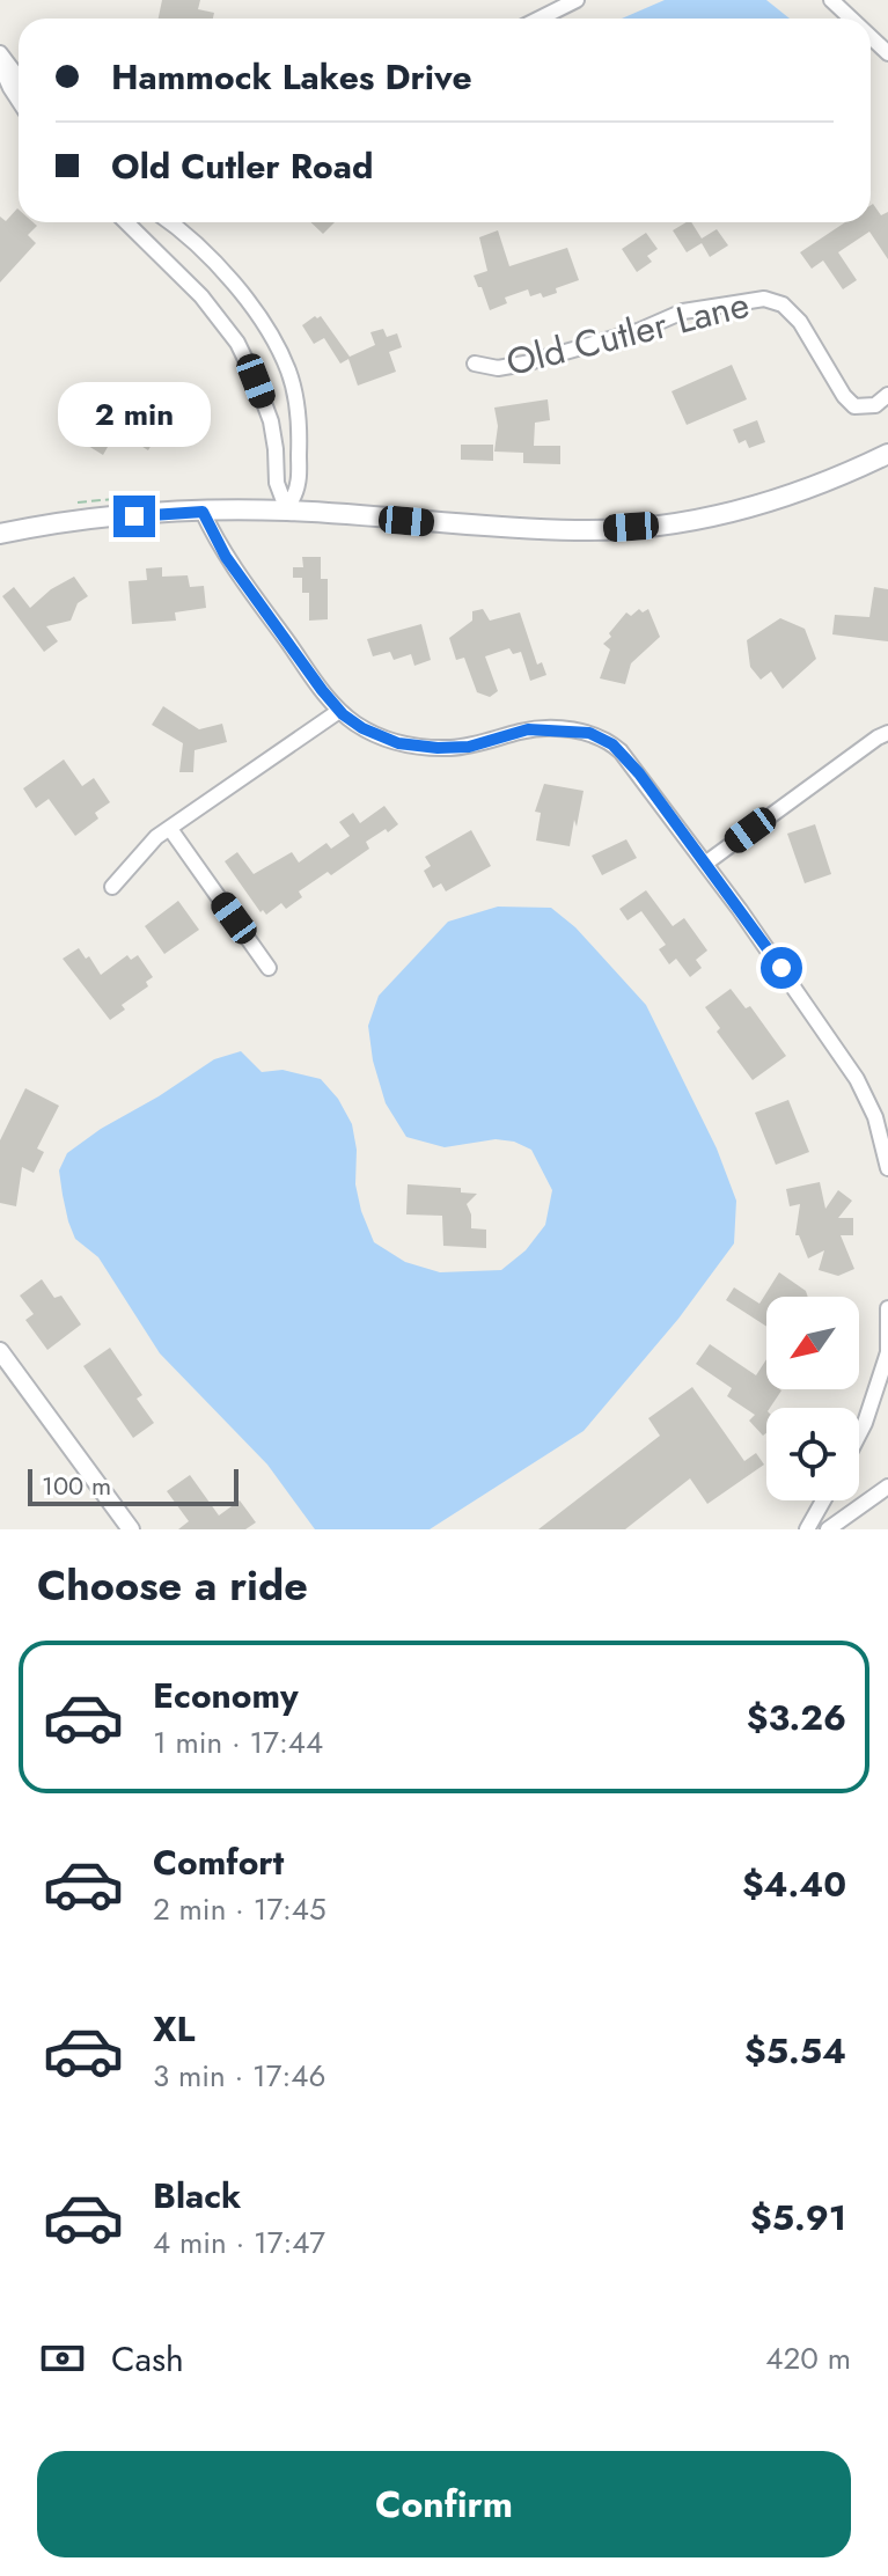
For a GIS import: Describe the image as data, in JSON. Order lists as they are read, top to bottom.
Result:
{
  "streets": {
    "street": ["Old Cutler Lane"]
  },
  "scale_bar": "100 m",
  "north": "bottom left",
  "page": {
    "banner": ["Hammock Lakes Drive", "Old Cutler Road"],
    "bubble": "2 min",
    "scale": "100 m",
    "heading": "Choose a ride",
    "list": [
      {
        "name": "Economy",
        "note": "1 min · 17:44",
        "value": "$3.26"
      },
      {
        "name": "Comfort",
        "note": "2 min · 17:45",
        "value": "$4.40"
      },
      {
        "name": "XL",
        "note": "3 min · 17:46",
        "value": "$5.54"
      },
      {
        "name": "Black",
        "note": "4 min · 17:47",
        "value": "$5.91"
      }
    ],
    "pay": ["Cash", "420 m"],
    "buttons": "Confirm"
  }
}
